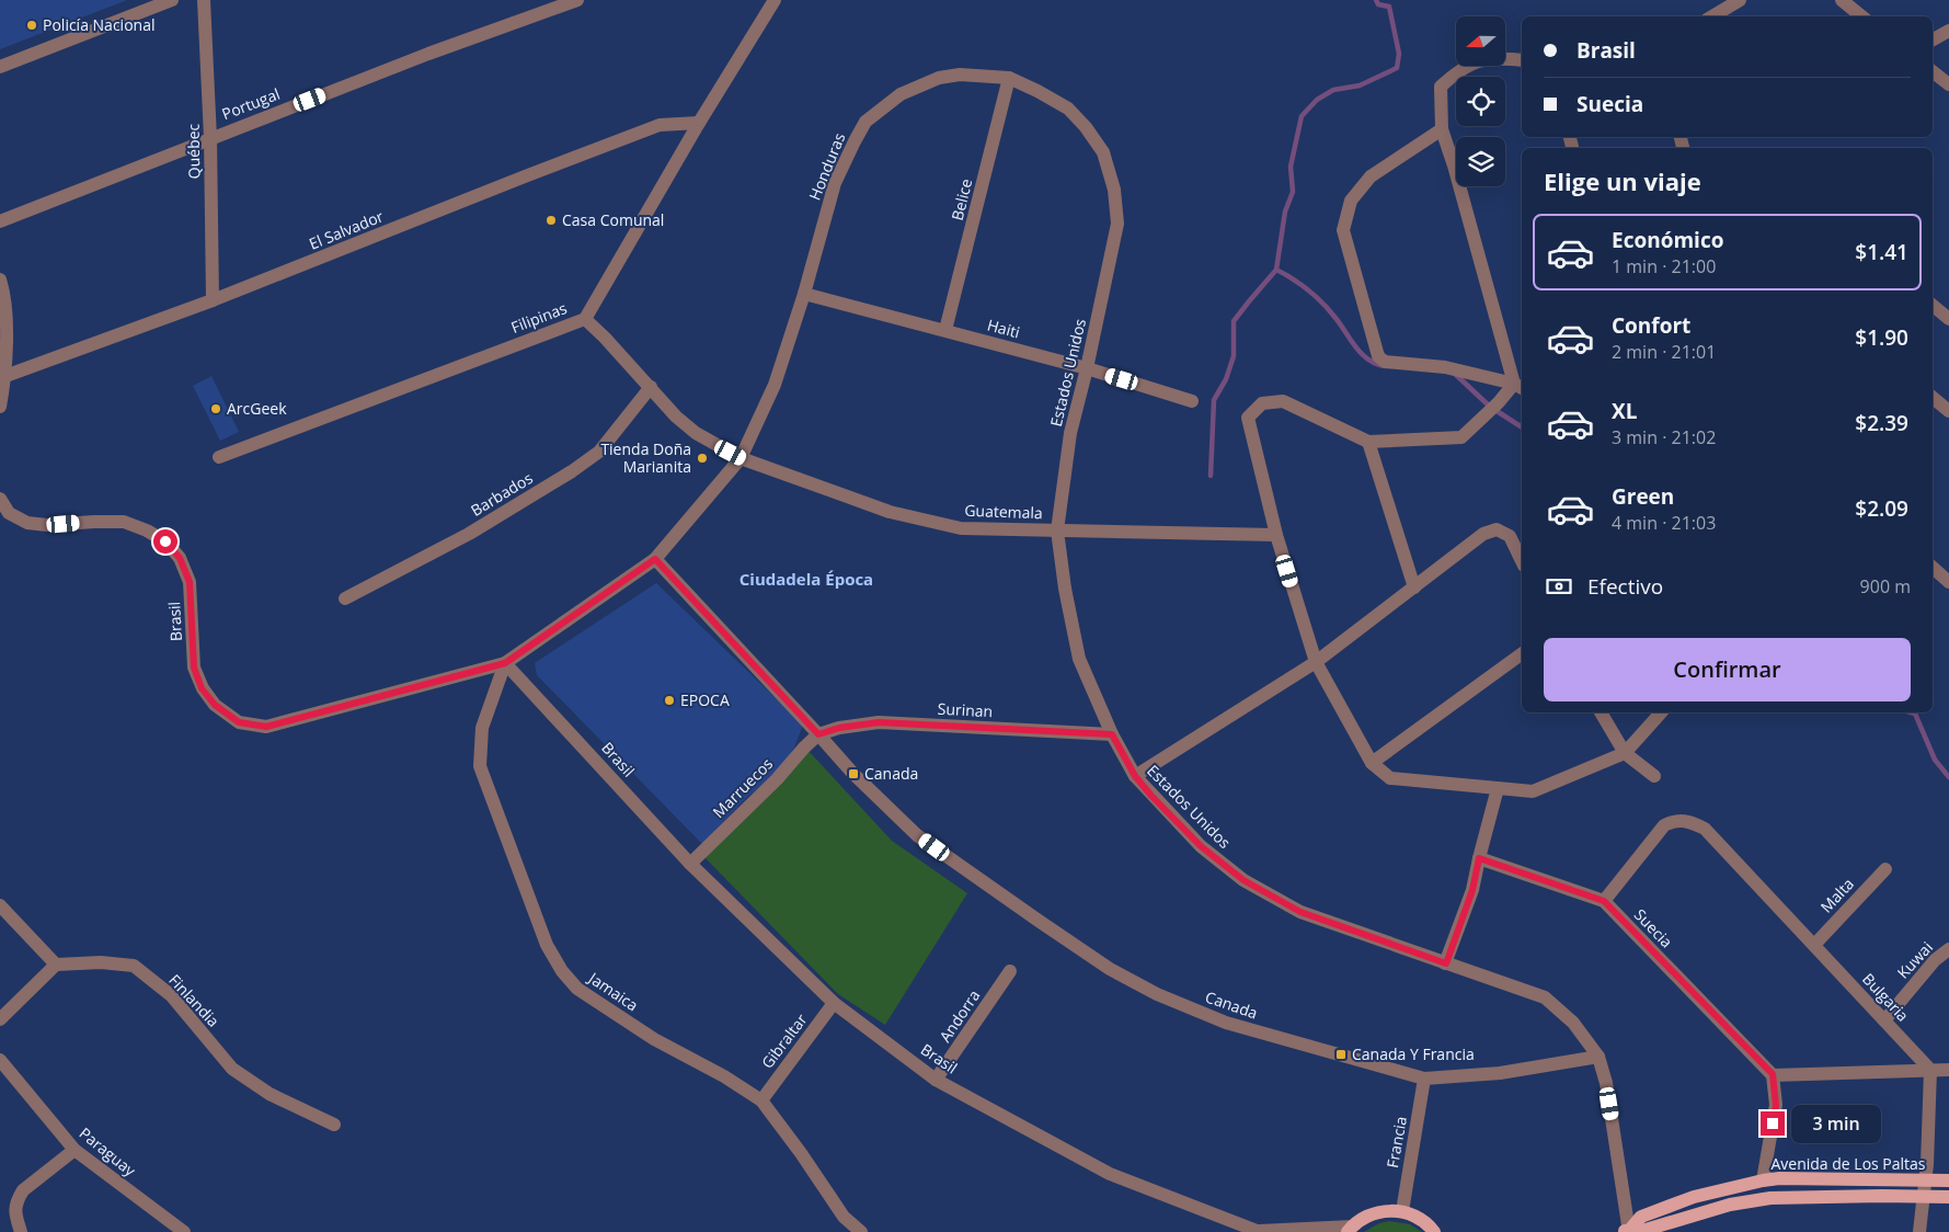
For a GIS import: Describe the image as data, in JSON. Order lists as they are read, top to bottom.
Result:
{
  "streets": {
    "main road": ["Avenida de Los Paltas"],
    "street": [
      "Portugal",
      "Québec",
      "Honduras",
      "Belice",
      "El Salvador",
      "Filipinas",
      "Haiti",
      "Estados Unidos",
      "Barbados",
      "Guatemala",
      "Brasil",
      "Surinan",
      "Marruecos",
      "Malta",
      "Suecia",
      "Kuwai",
      "Jamaica",
      "Bulgaria",
      "Finlandia",
      "Canada",
      "Andorra",
      "Gibraltar",
      "Francia",
      "Paraguay"
    ]
  },
  "crossings": [
    ["Portugal", "Québec"],
    ["Québec", "El Salvador"],
    ["Honduras", "Belice"],
    ["Honduras", "Haiti"],
    ["Honduras", "Estados Unidos"],
    ["Honduras", "Guatemala"],
    ["Honduras", "Brasil"],
    ["Honduras", "Jamaica"],
    ["Honduras", "Canada"],
    ["Belice", "Haiti"],
    ["El Salvador", "Filipinas"],
    ["Filipinas", "Guatemala"],
    ["Haiti", "Estados Unidos"],
    ["Estados Unidos", "Guatemala"],
    ["Estados Unidos", "Surinan"],
    ["Estados Unidos", "Canada"],
    ["Estados Unidos", "Avenida de Los Paltas"],
    ["Barbados", "Guatemala"],
    ["Brasil", "Marruecos"],
    ["Brasil", "Jamaica"],
    ["Brasil", "Andorra"],
    ["Brasil", "Gibraltar"],
    ["Surinan", "Marruecos"],
    ["Surinan", "Canada"],
    ["Marruecos", "Canada"],
    ["Malta", "Bulgaria"],
    ["Suecia", "Bulgaria"],
    ["Kuwai", "Bulgaria"],
    ["Jamaica", "Gibraltar"],
    ["Canada", "Francia"]
  ],
  "districts": ["Ciudadela Época"],
  "places": {
    "other": [
      "Policía Nacional",
      "Casa Comunal",
      "ArcGeek",
      "Tienda Doña Marianita",
      "EPOCA"
    ],
    "transit": ["Canada", "Canada Y Francia"]
  },
  "north": "left",
  "page": {
    "banner": ["Brasil", "Suecia"],
    "heading": "Elige un viaje",
    "list": [
      {
        "name": "Económico",
        "note": "1 min · 21:00",
        "value": "$1.41"
      },
      {
        "name": "Confort",
        "note": "2 min · 21:01",
        "value": "$1.90"
      },
      {
        "name": "XL",
        "note": "3 min · 21:02",
        "value": "$2.39"
      },
      {
        "name": "Green",
        "note": "4 min · 21:03",
        "value": "$2.09"
      }
    ],
    "pay": ["Efectivo", "900 m"],
    "buttons": "Confirmar",
    "bubble": "3 min"
  }
}
